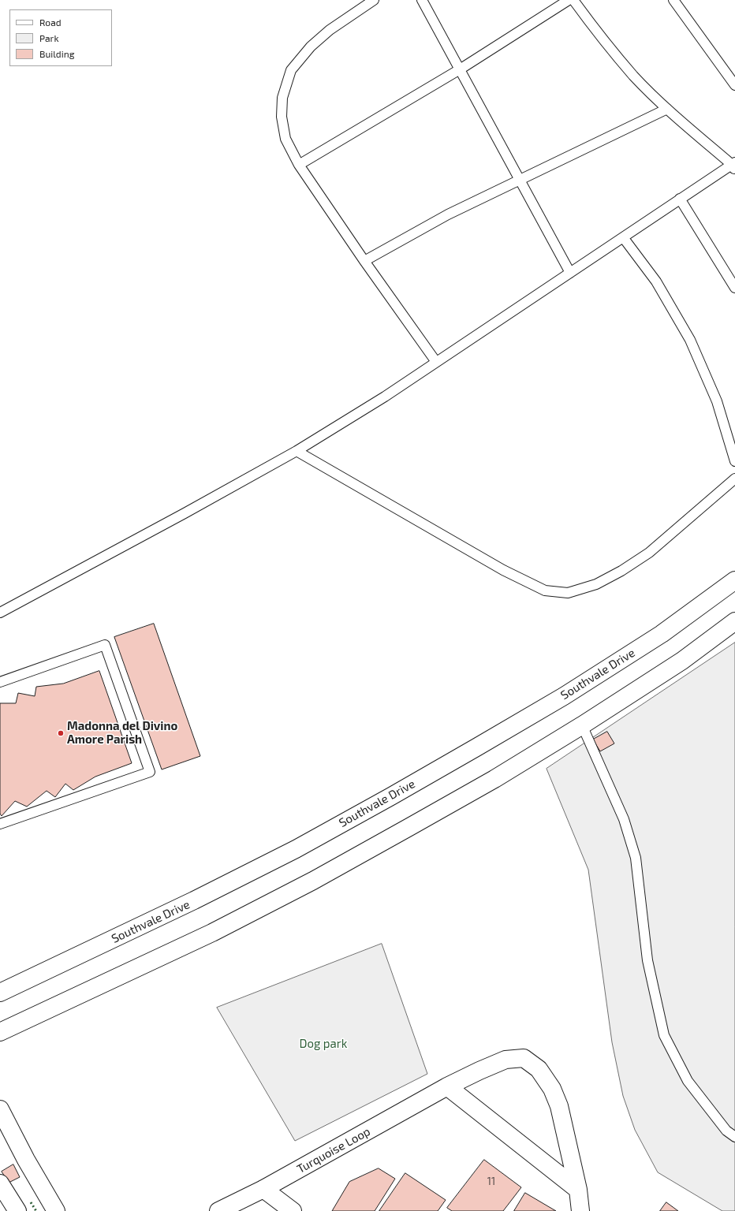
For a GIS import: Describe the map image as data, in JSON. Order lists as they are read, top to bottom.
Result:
{
  "streets": {
    "street": ["Southvale Drive", "Turquoise Loop"]
  },
  "parks": ["Dog park"],
  "places": ["Madonna del Divino Amore Parish"],
  "house_numbers": ["11"],
  "legend": ["Road", "Park", "Building"]
}
